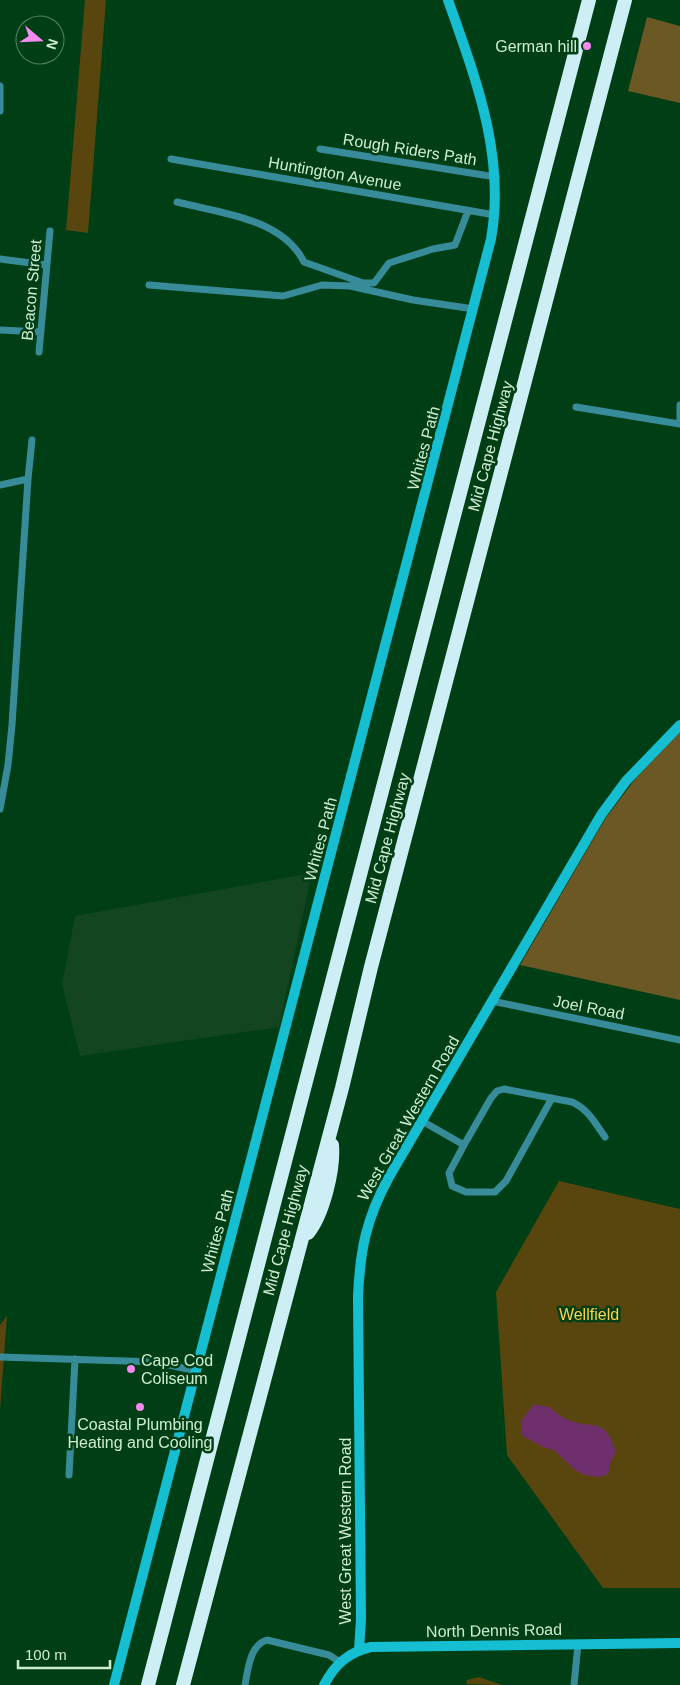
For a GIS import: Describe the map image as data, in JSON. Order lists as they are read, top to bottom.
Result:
{
  "streets": {
    "highway": ["Mid Cape Highway"],
    "street": [
      "Rough Riders Path",
      "Huntington Avenue",
      "Beacon Street",
      "Whites Path",
      "Joel Road",
      "West Great Western Road",
      "North Dennis Road"
    ]
  },
  "crossings": [
    ["Rough Riders Path", "Whites Path"],
    ["Huntington Avenue", "Whites Path"],
    ["Joel Road", "West Great Western Road"],
    ["West Great Western Road", "North Dennis Road"]
  ],
  "parks": ["Wellfield"],
  "places": ["German hill", "Cape Cod Coliseum", "Coastal Plumbing Heating and Cooling"],
  "scale_bar": "100 m",
  "north": "right"
}
